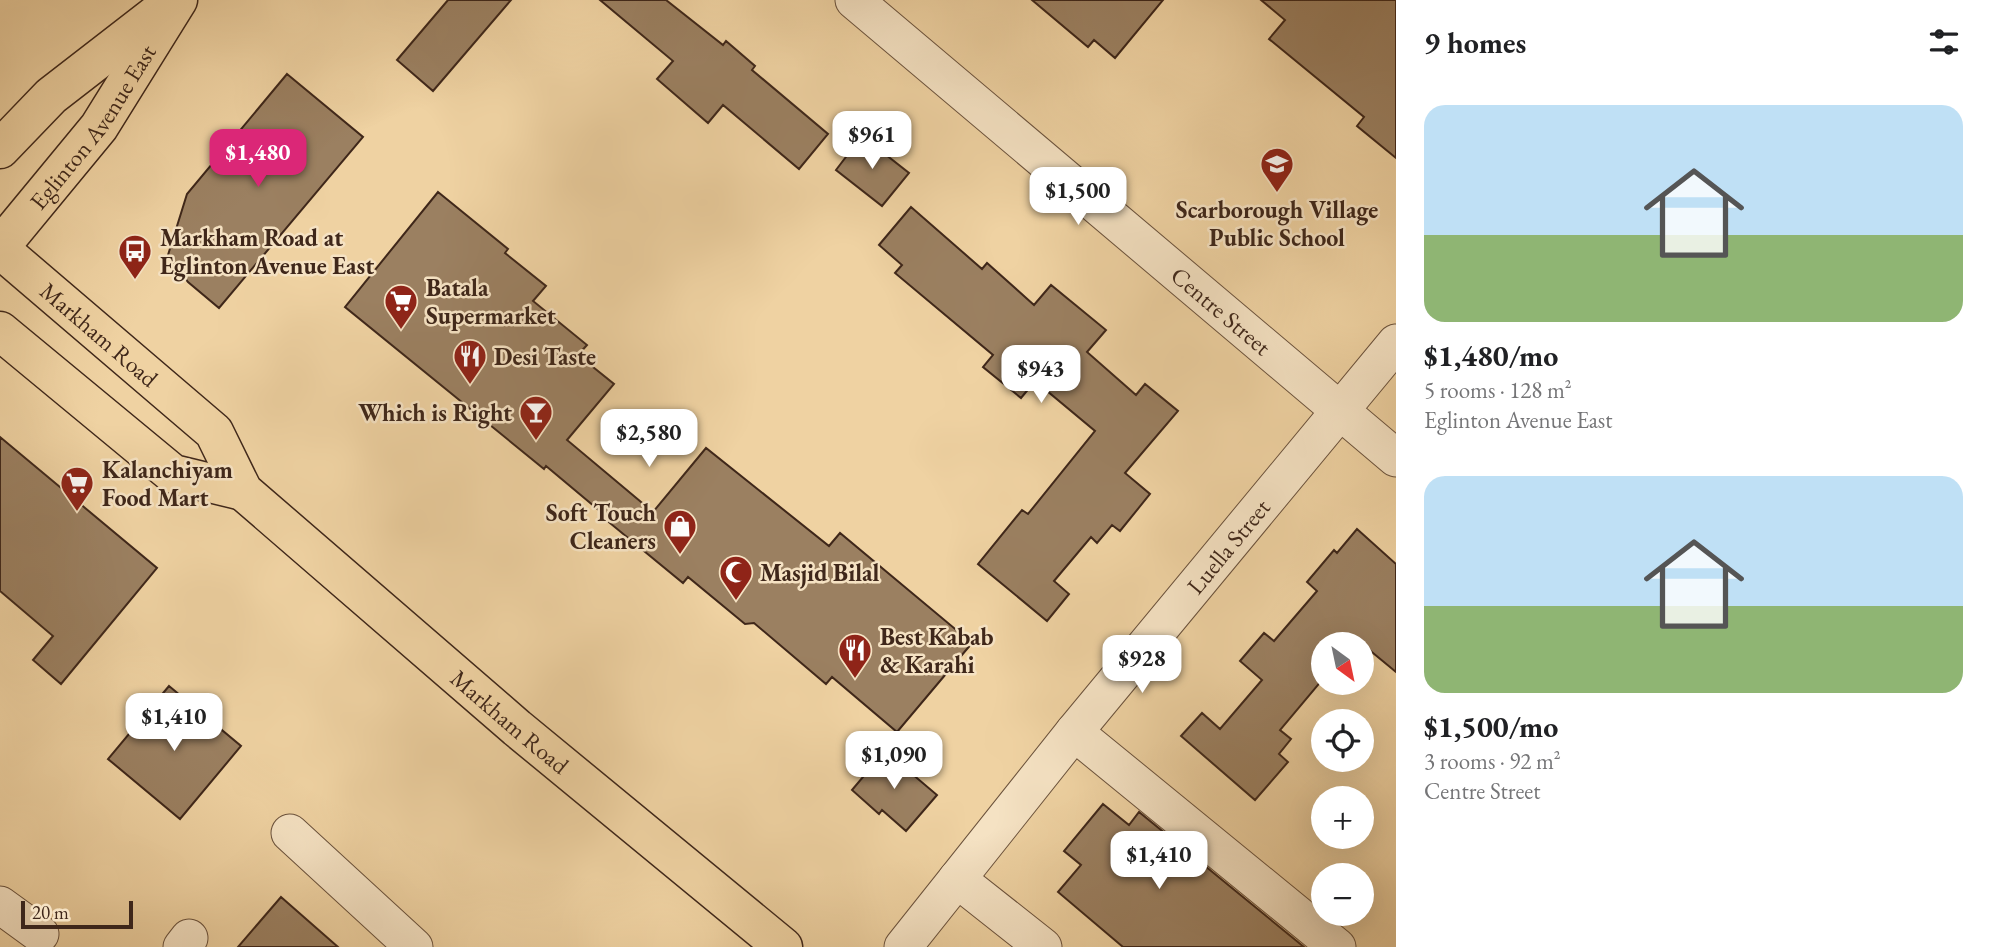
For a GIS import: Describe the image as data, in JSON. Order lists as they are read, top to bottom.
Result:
{
  "streets": {
    "main road": ["Eglinton Avenue East", "Markham Road"],
    "street": ["Centre Street", "Luella Street"]
  },
  "crossings": [
    ["Eglinton Avenue East", "Markham Road"],
    ["Centre Street", "Luella Street"]
  ],
  "places": {
    "school or university": ["Scarborough Village Public School"],
    "bus stop": ["Markham Road at Eglinton Avenue East"],
    "supermarket": ["Batala Supermarket", "Kalanchiyam Food Mart"],
    "restaurant": ["Desi Taste", "Best Kabab & Karahi"],
    "bar": ["Which is Right"],
    "shop": ["Soft Touch Cleaners"],
    "mosque": ["Masjid Bilal"]
  },
  "scale_bar": "20 m",
  "north": "bottom right",
  "page": {
    "heading": "9 homes",
    "list": [
      {
        "name": "$1,480/mo",
        "note": "5 rooms · 128 m² · Eglinton Avenue East"
      },
      {
        "name": "$1,500/mo",
        "note": "3 rooms · 92 m² · Centre Street"
      }
    ],
    "price": [
      "$961",
      "$1,480",
      "$1,500",
      "$943",
      "$2,580",
      "$928",
      "$1,410",
      "$1,090",
      "$1,410"
    ],
    "map_buttons": ["+", "−"],
    "scale": "20 m"
  }
}
